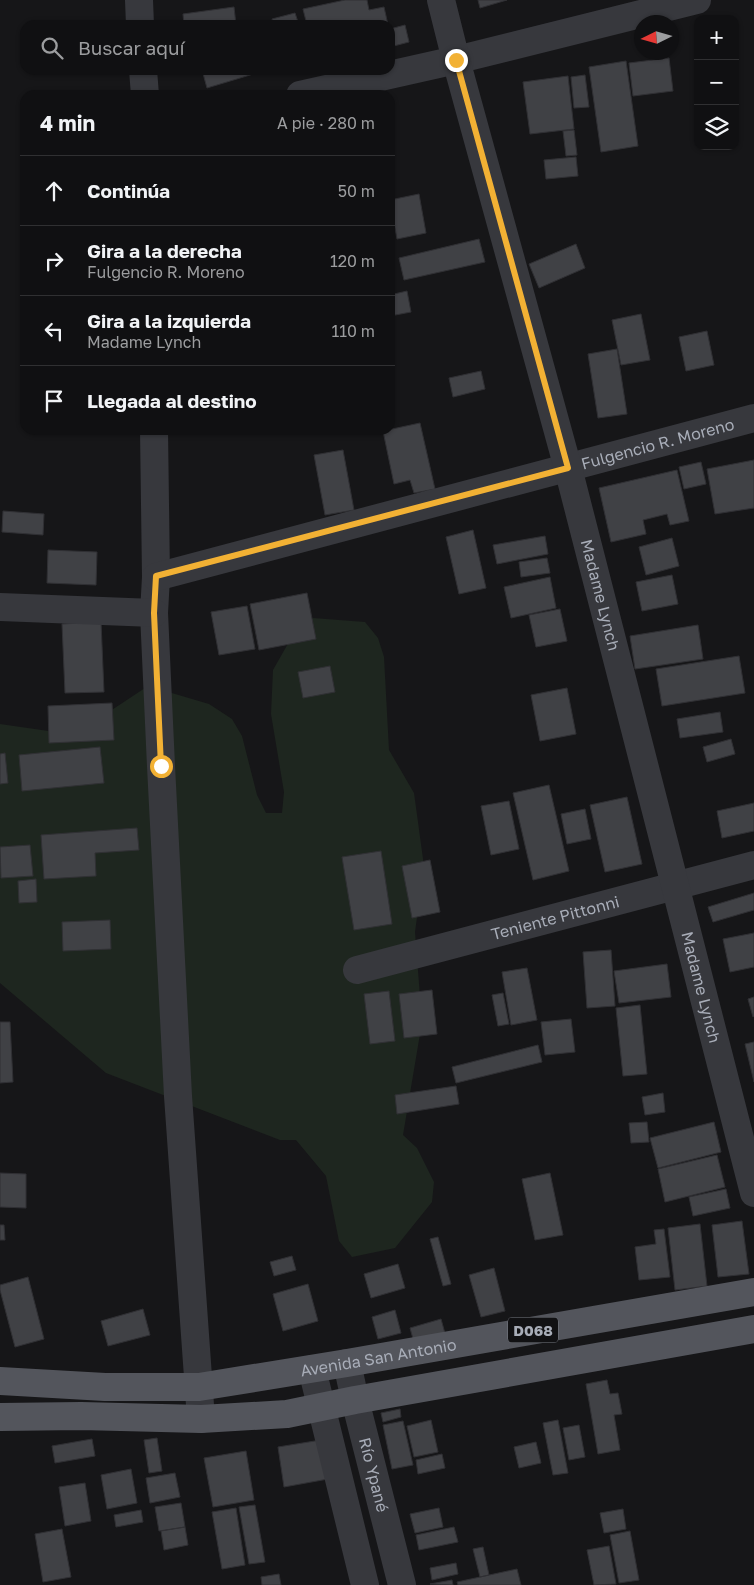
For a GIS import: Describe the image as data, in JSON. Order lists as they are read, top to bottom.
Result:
{
  "streets": {
    "main road": ["D068", "Avenida San Antonio"],
    "street": [
      "Fulgencio R. Moreno",
      "Madame Lynch",
      "Teniente Pittonni",
      "Río Ypané"
    ]
  },
  "crossings": [
    ["Fulgencio R. Moreno", "Madame Lynch"],
    ["Madame Lynch", "Teniente Pittonni"],
    ["D068", "Río Ypané"],
    ["Avenida San Antonio", "Río Ypané"]
  ],
  "north": "left",
  "page": {
    "map_buttons": ["+", "−"],
    "search": "Buscar aquí",
    "heading": ["4 min", "A pie · 280 m"],
    "list": [
      ["Continúa", "50 m"],
      ["Gira a la derecha", "Fulgencio R. Moreno", "120 m"],
      ["Gira a la izquierda", "Madame Lynch", "110 m"],
      "Llegada al destino"
    ]
  }
}
